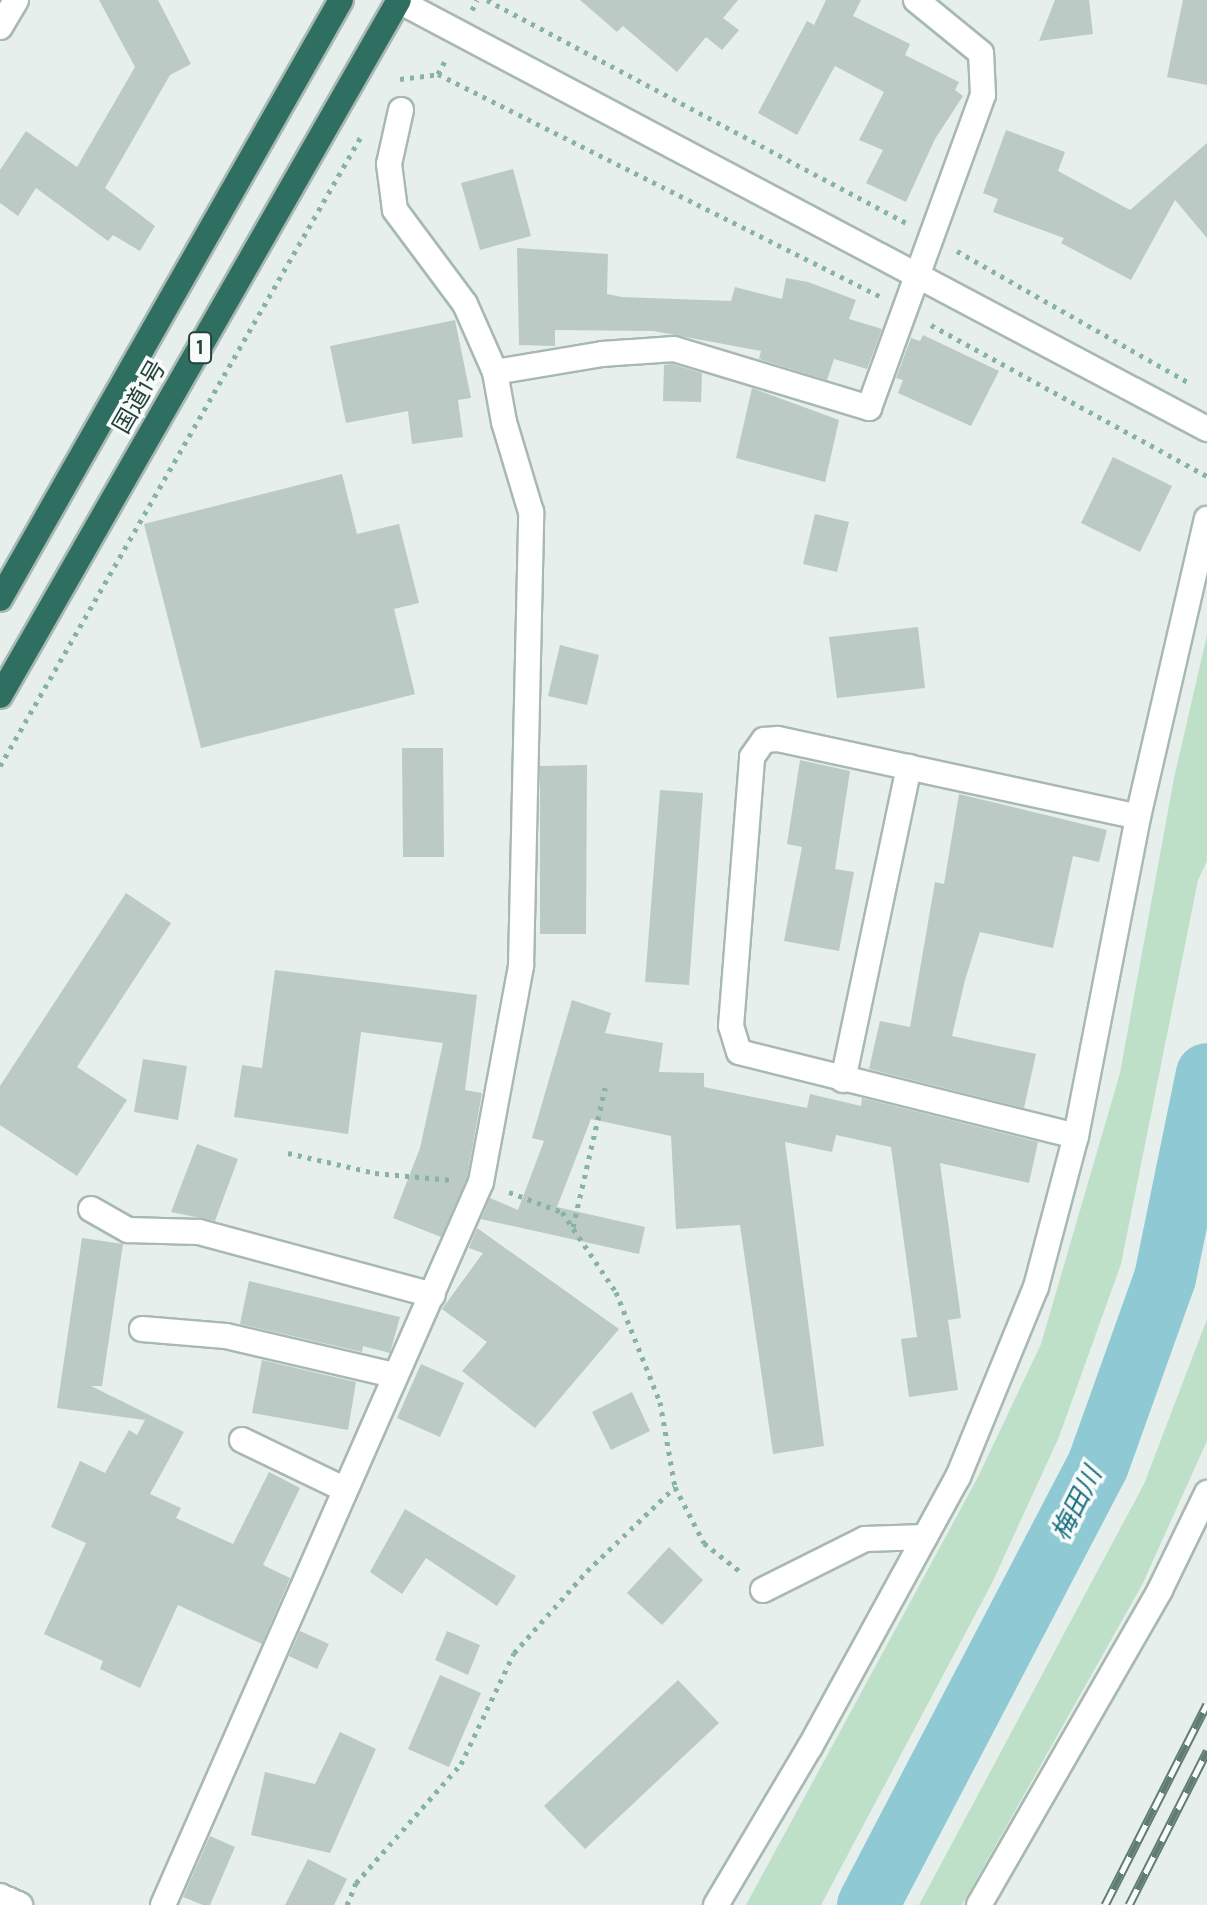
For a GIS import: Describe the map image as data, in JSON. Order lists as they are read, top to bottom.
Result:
{
  "streets": {
    "highway": ["1", "国道1号"]
  },
  "water": ["梅田川"]
}
